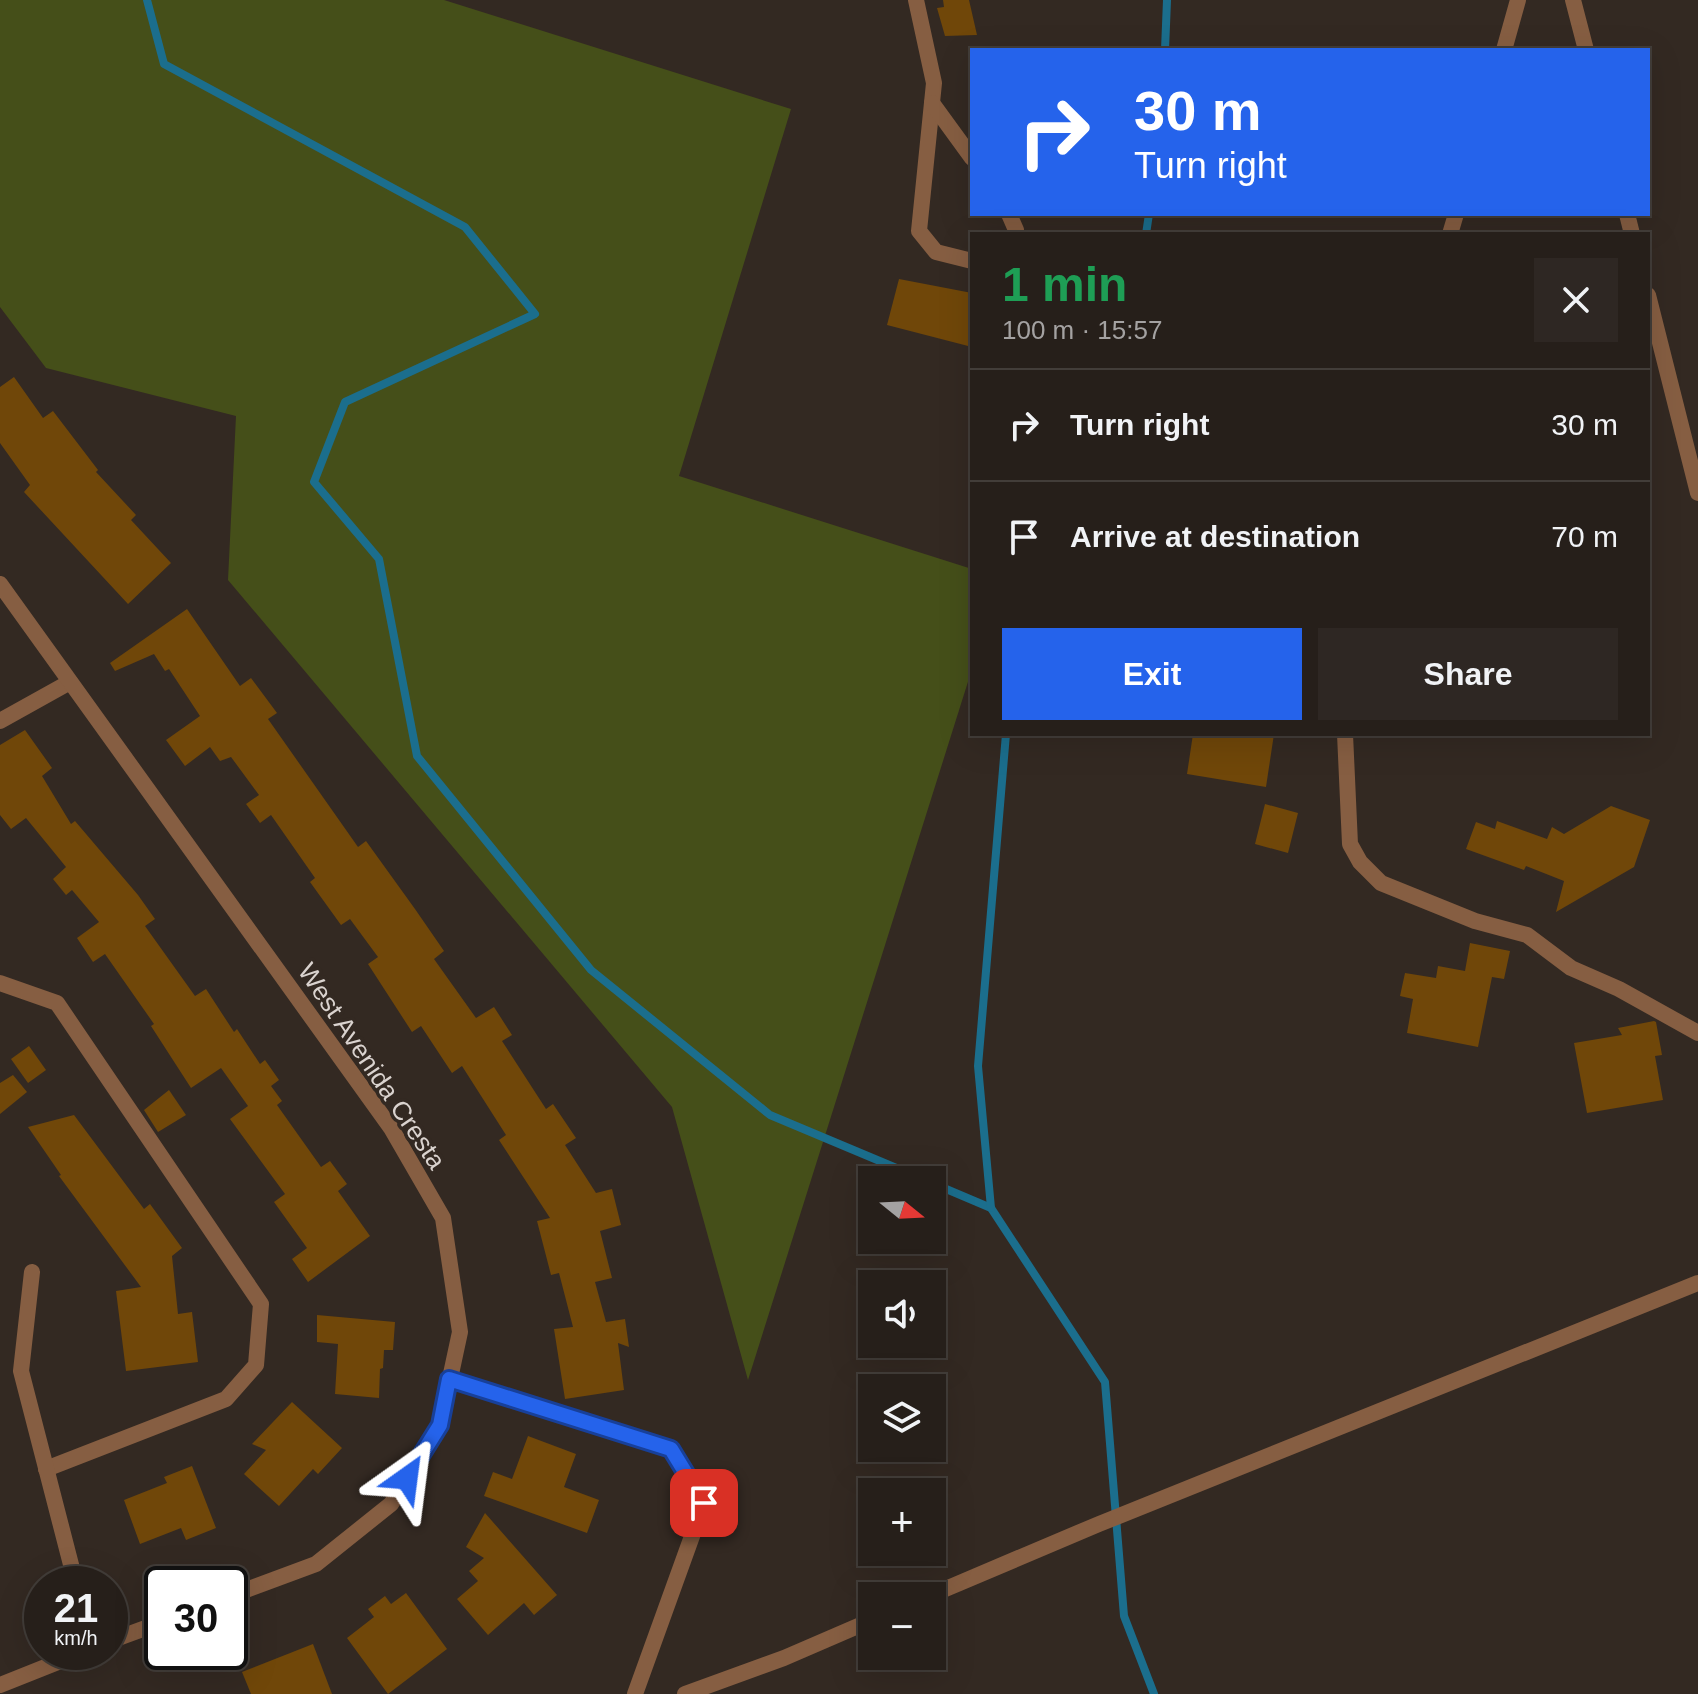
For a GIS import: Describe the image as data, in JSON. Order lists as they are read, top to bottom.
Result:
{
  "streets": {
    "street": ["West Avenida Cresta"]
  },
  "north": "right",
  "page": {
    "turn": ["30 m", "Turn right"],
    "heading": ["1 min", "100 m · 15:57"],
    "list": [
      {
        "name": "Turn right",
        "value": "30 m"
      },
      {
        "name": "Arrive at destination",
        "value": "70 m"
      }
    ],
    "buttons": ["Exit", "Share"],
    "map_buttons": ["+", "−"],
    "speed": "21 km/h",
    "limit": "30"
  }
}
